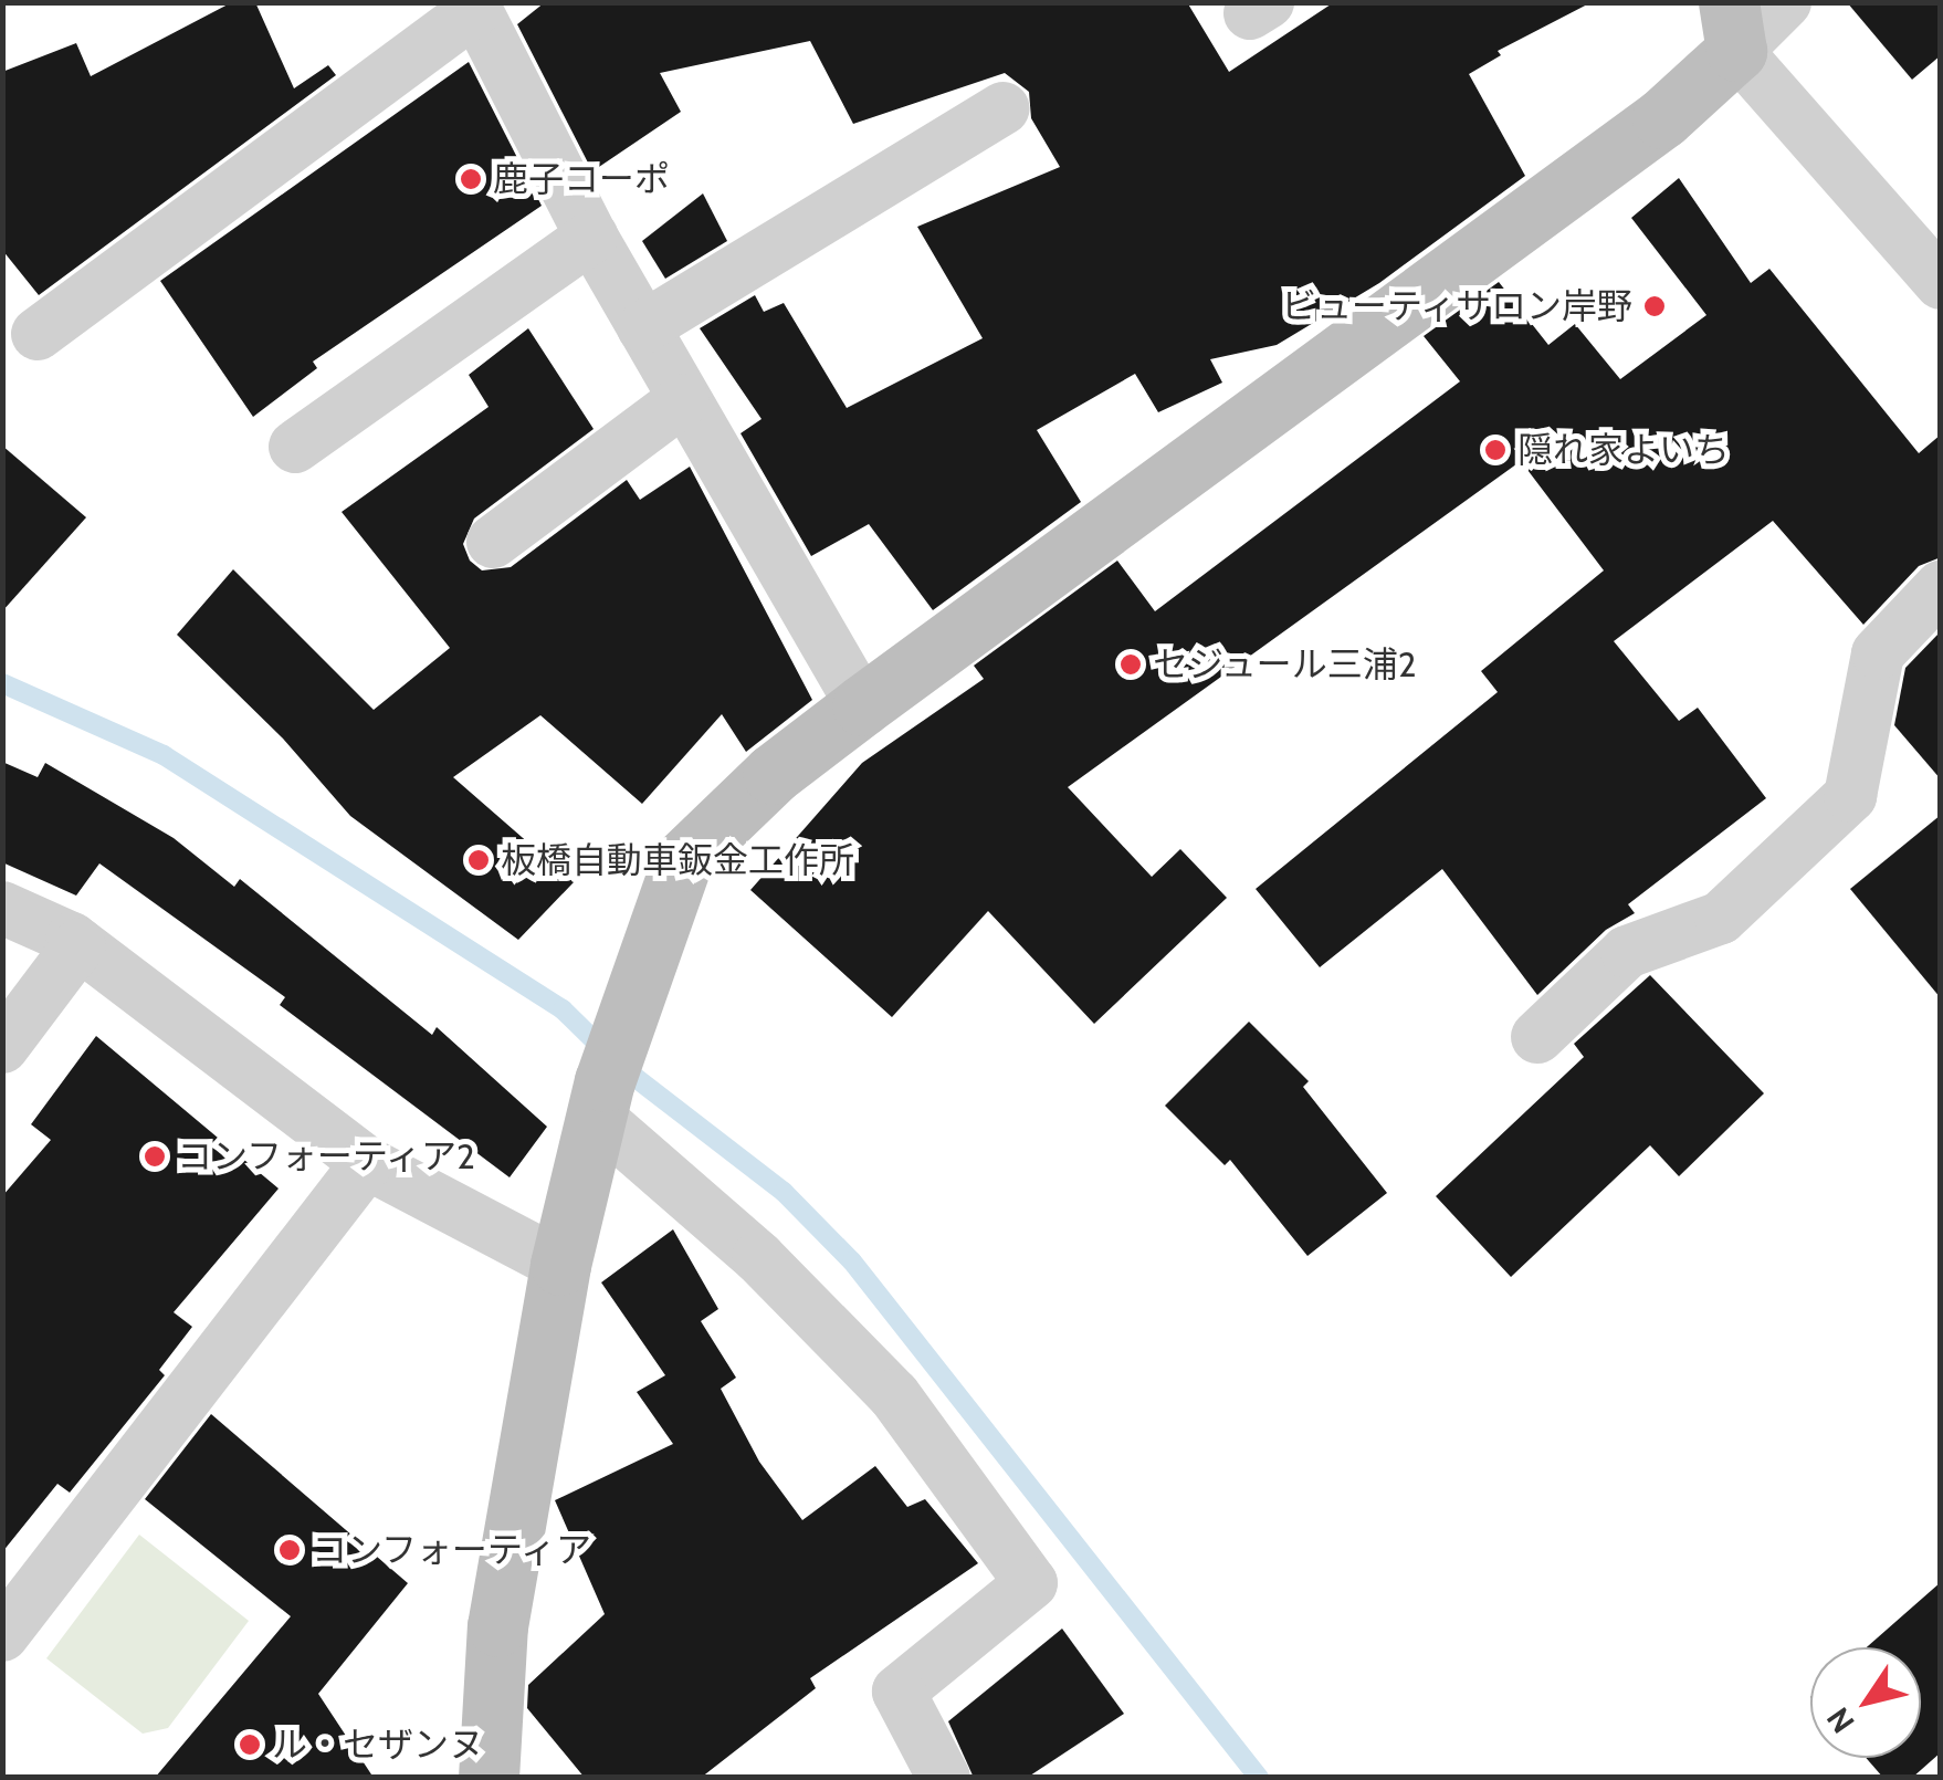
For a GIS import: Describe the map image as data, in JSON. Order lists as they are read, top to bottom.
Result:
{
  "places": [
    "鹿子コーポ",
    "ビューティサロン岸野",
    "隠れ家よいち",
    "セジュール三浦2",
    "板橋自動車鈑金工作所",
    "コンフォーティア2",
    "コンフォーティア",
    "ル・セザンヌ"
  ],
  "north": "bottom left"
}
